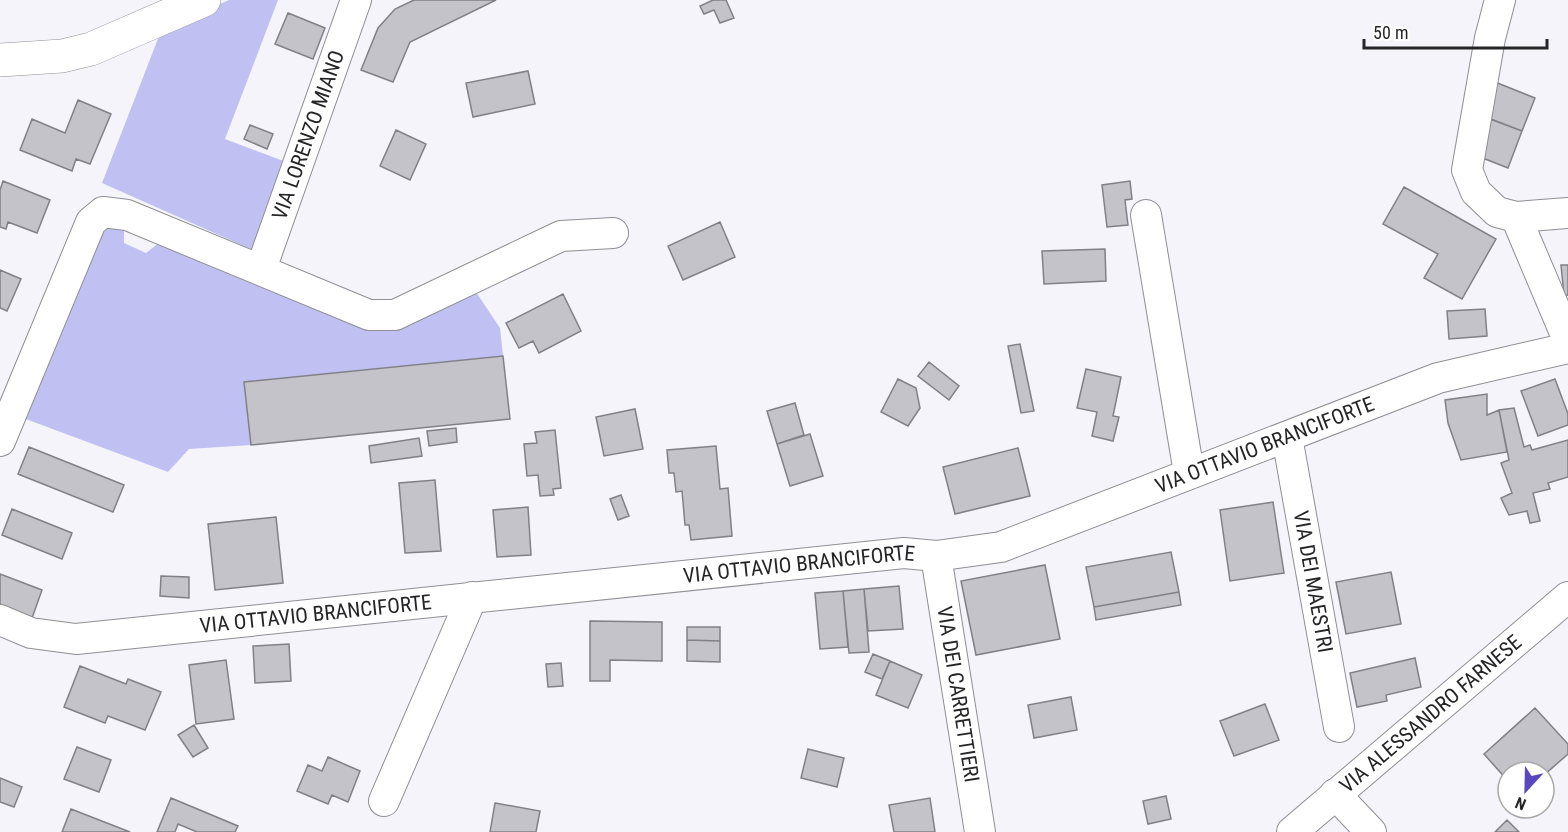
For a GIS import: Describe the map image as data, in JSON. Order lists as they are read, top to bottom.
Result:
{
  "streets": {
    "street": [
      "VIA LORENZO MIANO",
      "VIA OTTAVIO BRANCIFORTE",
      "VIA DEI MAESTRI",
      "VIA DEI CARRETTIERI",
      "VIA ALESSANDRO FARNESE"
    ]
  },
  "crossings": [
    ["VIA OTTAVIO BRANCIFORTE", "VIA DEI MAESTRI"],
    ["VIA OTTAVIO BRANCIFORTE", "VIA DEI CARRETTIERI"]
  ],
  "scale_bar": "50 m",
  "north": "bottom"
}
